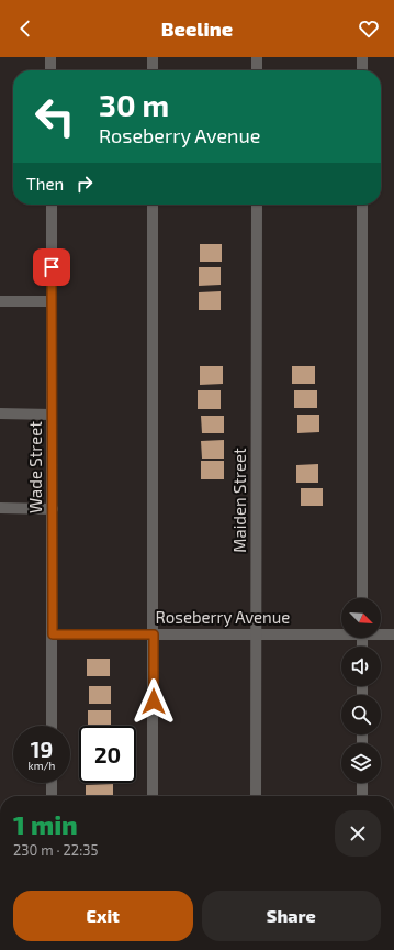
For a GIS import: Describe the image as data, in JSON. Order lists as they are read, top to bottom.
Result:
{
  "streets": {
    "street": ["Wade Street", "Maiden Street", "Roseberry Avenue"]
  },
  "crossings": [
    ["Wade Street", "Roseberry Avenue"],
    ["Maiden Street", "Roseberry Avenue"]
  ],
  "north": "bottom right",
  "page": {
    "header": "Beeline",
    "turn": ["30 m", "Roseberry Avenue"],
    "then": "Then",
    "speed": "19 km/h",
    "limit": "20",
    "heading": ["1 min", "230 m · 22:35"],
    "buttons": ["Exit", "Share"]
  }
}
